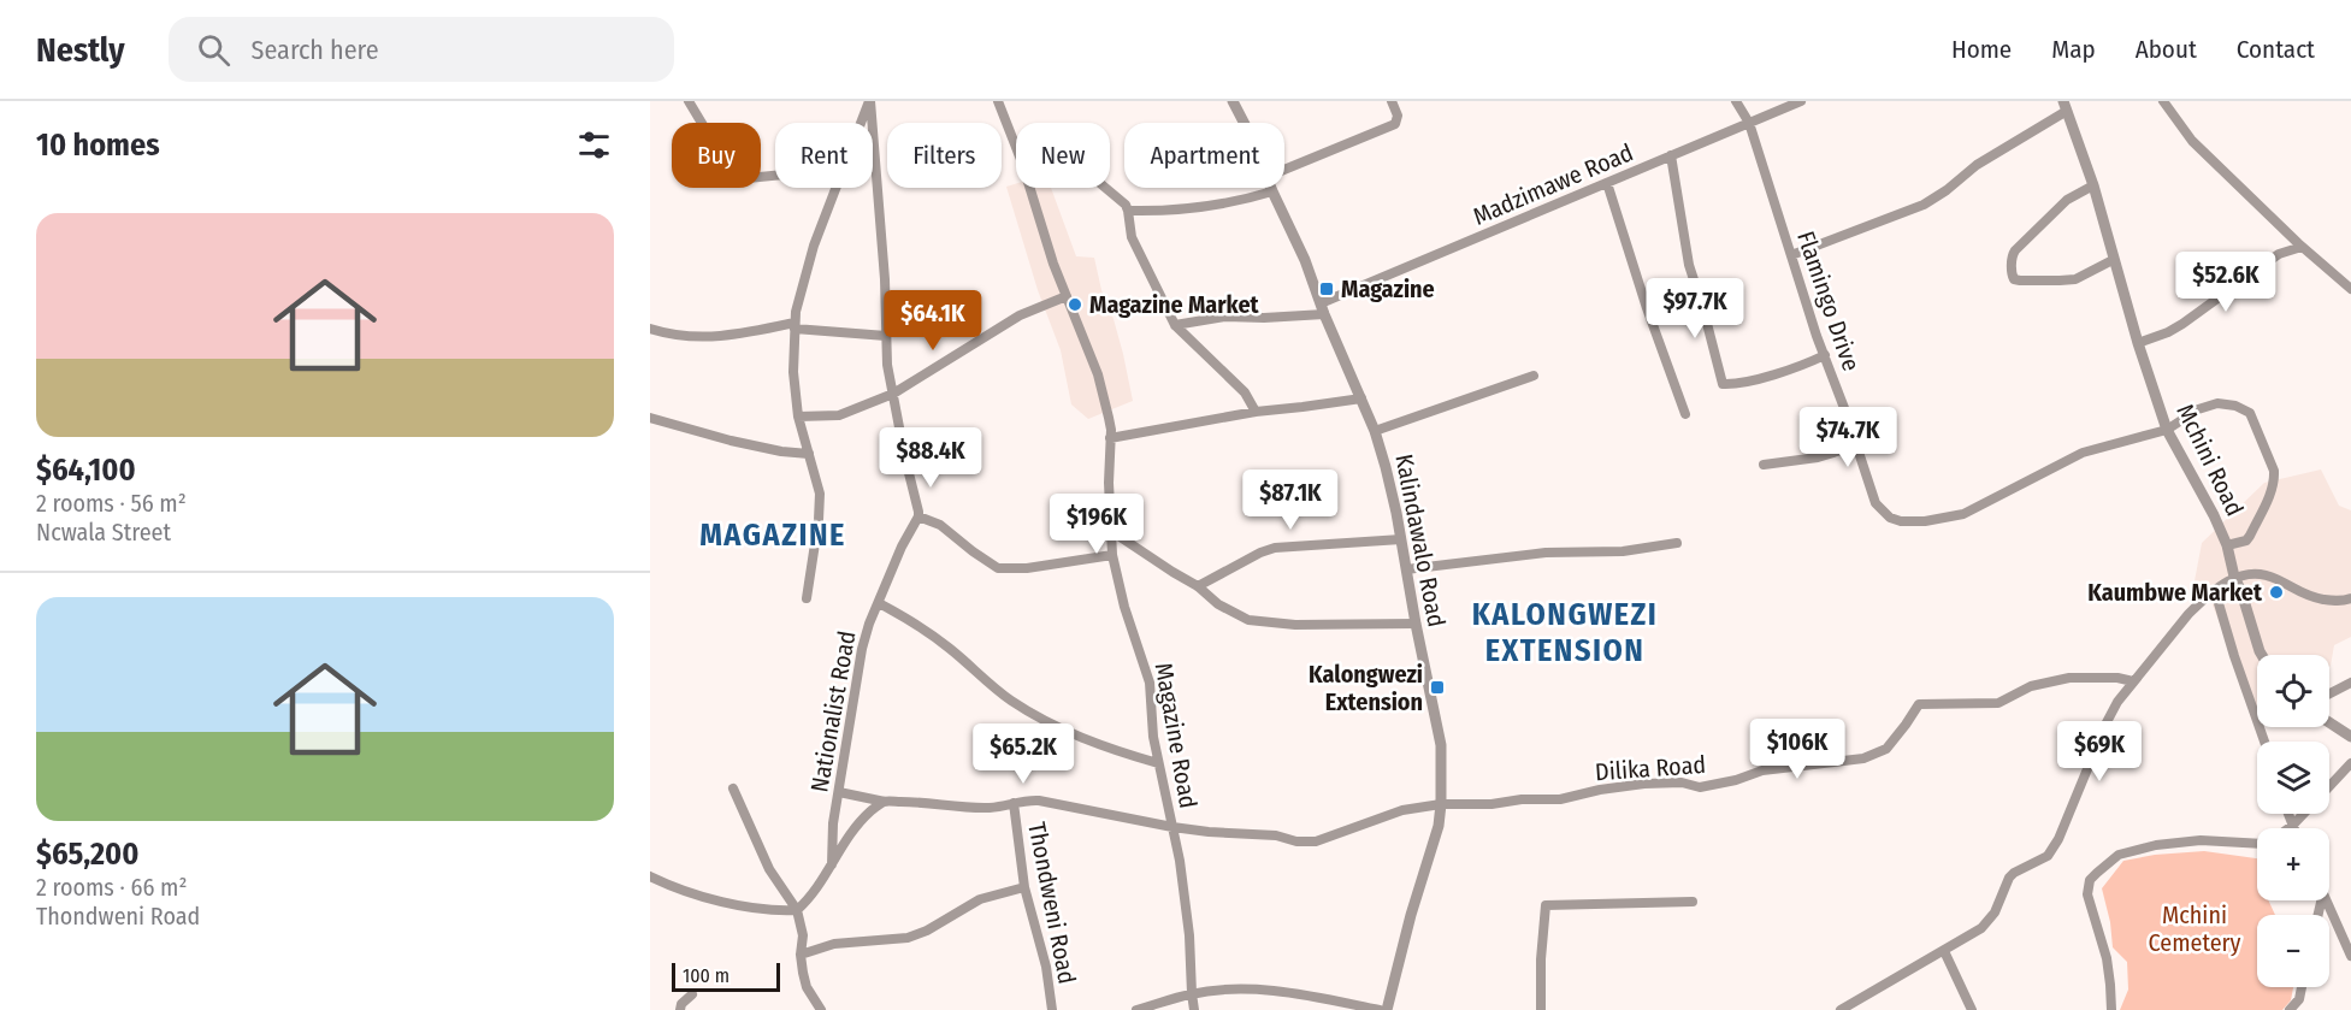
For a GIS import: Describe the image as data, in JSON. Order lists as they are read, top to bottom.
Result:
{
  "streets": {
    "street": [
      "Madzimawe Road",
      "Flamingo Drive",
      "Mchini Road",
      "Kalindawalo Road",
      "Nationalist Road",
      "Magazine Road",
      "Dilika Road",
      "Thondweni Road"
    ]
  },
  "crossings": [
    ["Madzimawe Road", "Flamingo Drive"],
    ["Madzimawe Road", "Kalindawalo Road"],
    ["Flamingo Drive", "Mchini Road"],
    ["Kalindawalo Road", "Dilika Road"]
  ],
  "districts": ["MAGAZINE", "KALONGWEZI EXTENSION"],
  "parks": ["Mchini Cemetery"],
  "places": {
    "transit": ["Magazine", "Kalongwezi Extension"],
    "other": ["Magazine Market", "Kaumbwe Market"]
  },
  "scale_bar": "100 m",
  "page": {
    "header": "Nestly",
    "search": "Search here",
    "nav": [
      "Home",
      "Map",
      "About",
      "Contact"
    ],
    "heading": "10 homes",
    "chip": [
      "Buy",
      "Rent",
      "Filters",
      "New",
      "Apartment"
    ],
    "list": [
      {
        "name": "$64,100",
        "note": "2 rooms · 56 m² · Ncwala Street"
      },
      {
        "name": "$65,200",
        "note": "2 rooms · 66 m² · Thondweni Road"
      }
    ],
    "price": [
      "$52.6K",
      "$97.7K",
      "$64.1K",
      "$74.7K",
      "$88.4K",
      "$87.1K",
      "$196K",
      "$106K",
      "$69K",
      "$65.2K"
    ],
    "map_buttons": ["+", "−"],
    "scale": "100 m"
  }
}
